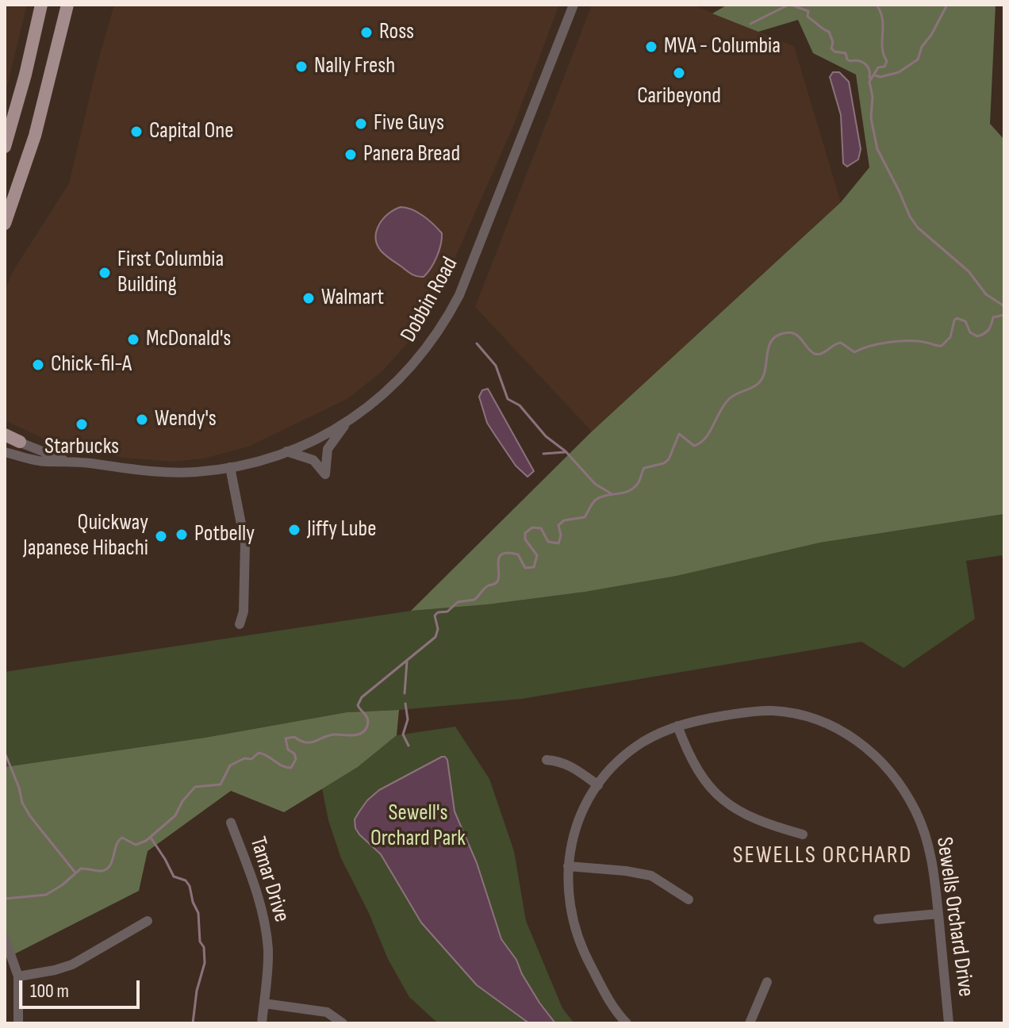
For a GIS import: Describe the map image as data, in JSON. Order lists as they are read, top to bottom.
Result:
{
  "streets": {
    "street": ["Dobbin Road", "Tamar Drive", "Sewells Orchard Drive"]
  },
  "districts": ["SEWELLS ORCHARD"],
  "parks": ["Sewell's Orchard Park"],
  "places": [
    "Ross",
    "MVA - Columbia",
    "Nally Fresh",
    "Caribeyond",
    "Five Guys",
    "Capital One",
    "Panera Bread",
    "First Columbia Building",
    "Walmart",
    "McDonald's",
    "Chick-fil-A",
    "Wendy's",
    "Starbucks",
    "Jiffy Lube",
    "Potbelly",
    "Quickway Japanese Hibachi"
  ],
  "scale_bar": "100 m"
}
